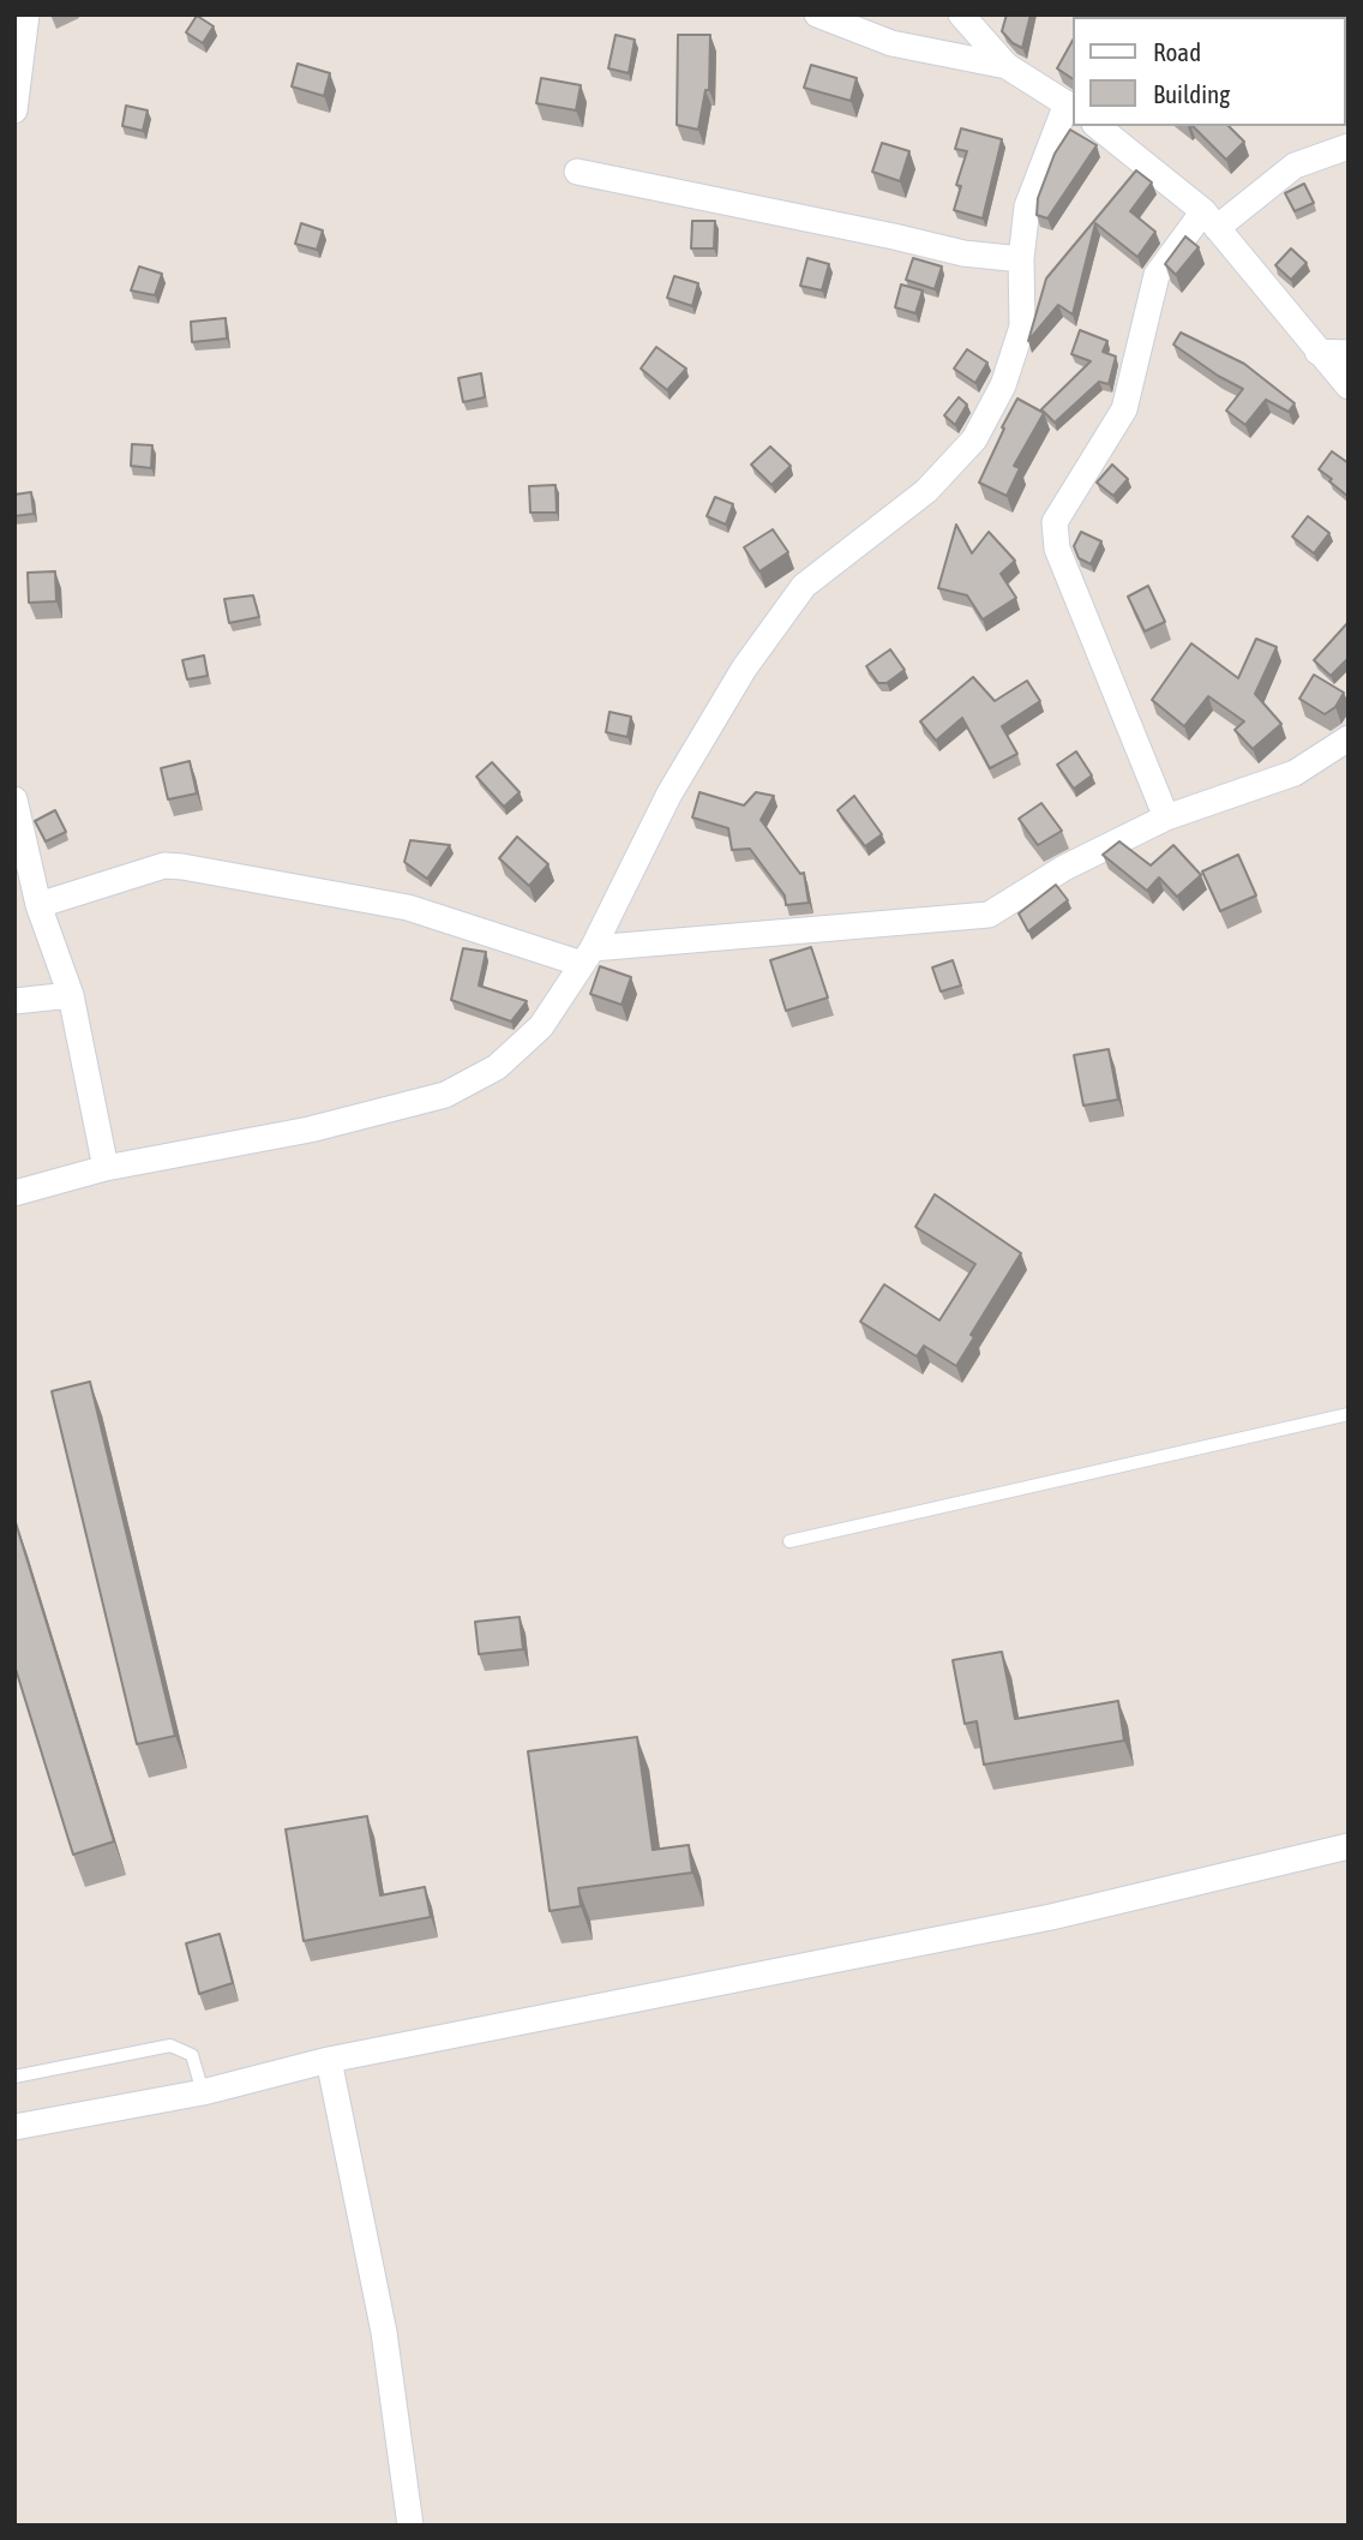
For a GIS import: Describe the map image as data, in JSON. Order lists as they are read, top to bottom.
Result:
{
  "legend": ["Road", "Building"]
}
